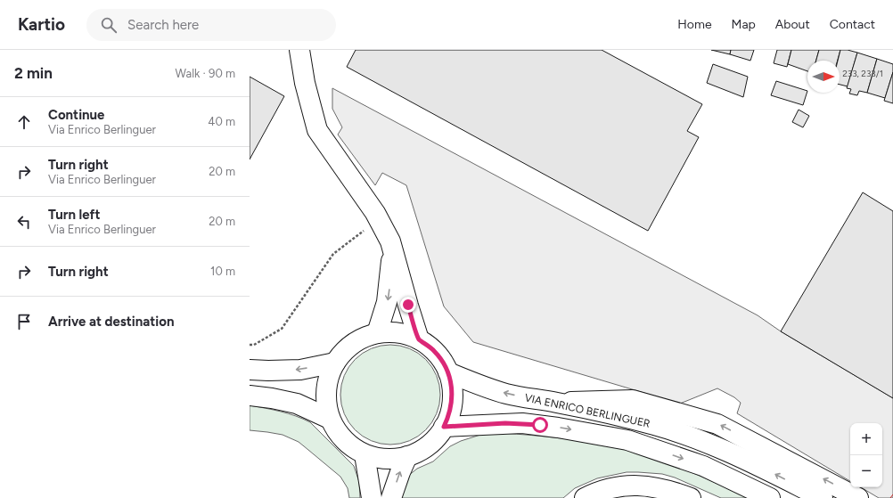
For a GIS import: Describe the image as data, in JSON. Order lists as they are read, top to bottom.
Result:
{
  "streets": {
    "main road": ["VIA ENRICO BERLINGUER"]
  },
  "house_numbers": ["233, 233/1"],
  "north": "right",
  "page": {
    "header": "Kartio",
    "search": "Search here",
    "nav": [
      "Home",
      "Map",
      "About",
      "Contact"
    ],
    "heading": ["2 min", "Walk · 90 m"],
    "list": [
      ["Continue", "Via Enrico Berlinguer", "40 m"],
      ["Turn right", "Via Enrico Berlinguer", "20 m"],
      ["Turn left", "Via Enrico Berlinguer", "20 m"],
      ["Turn right", "10 m"],
      "Arrive at destination"
    ],
    "map_buttons": ["+", "−"]
  }
}
